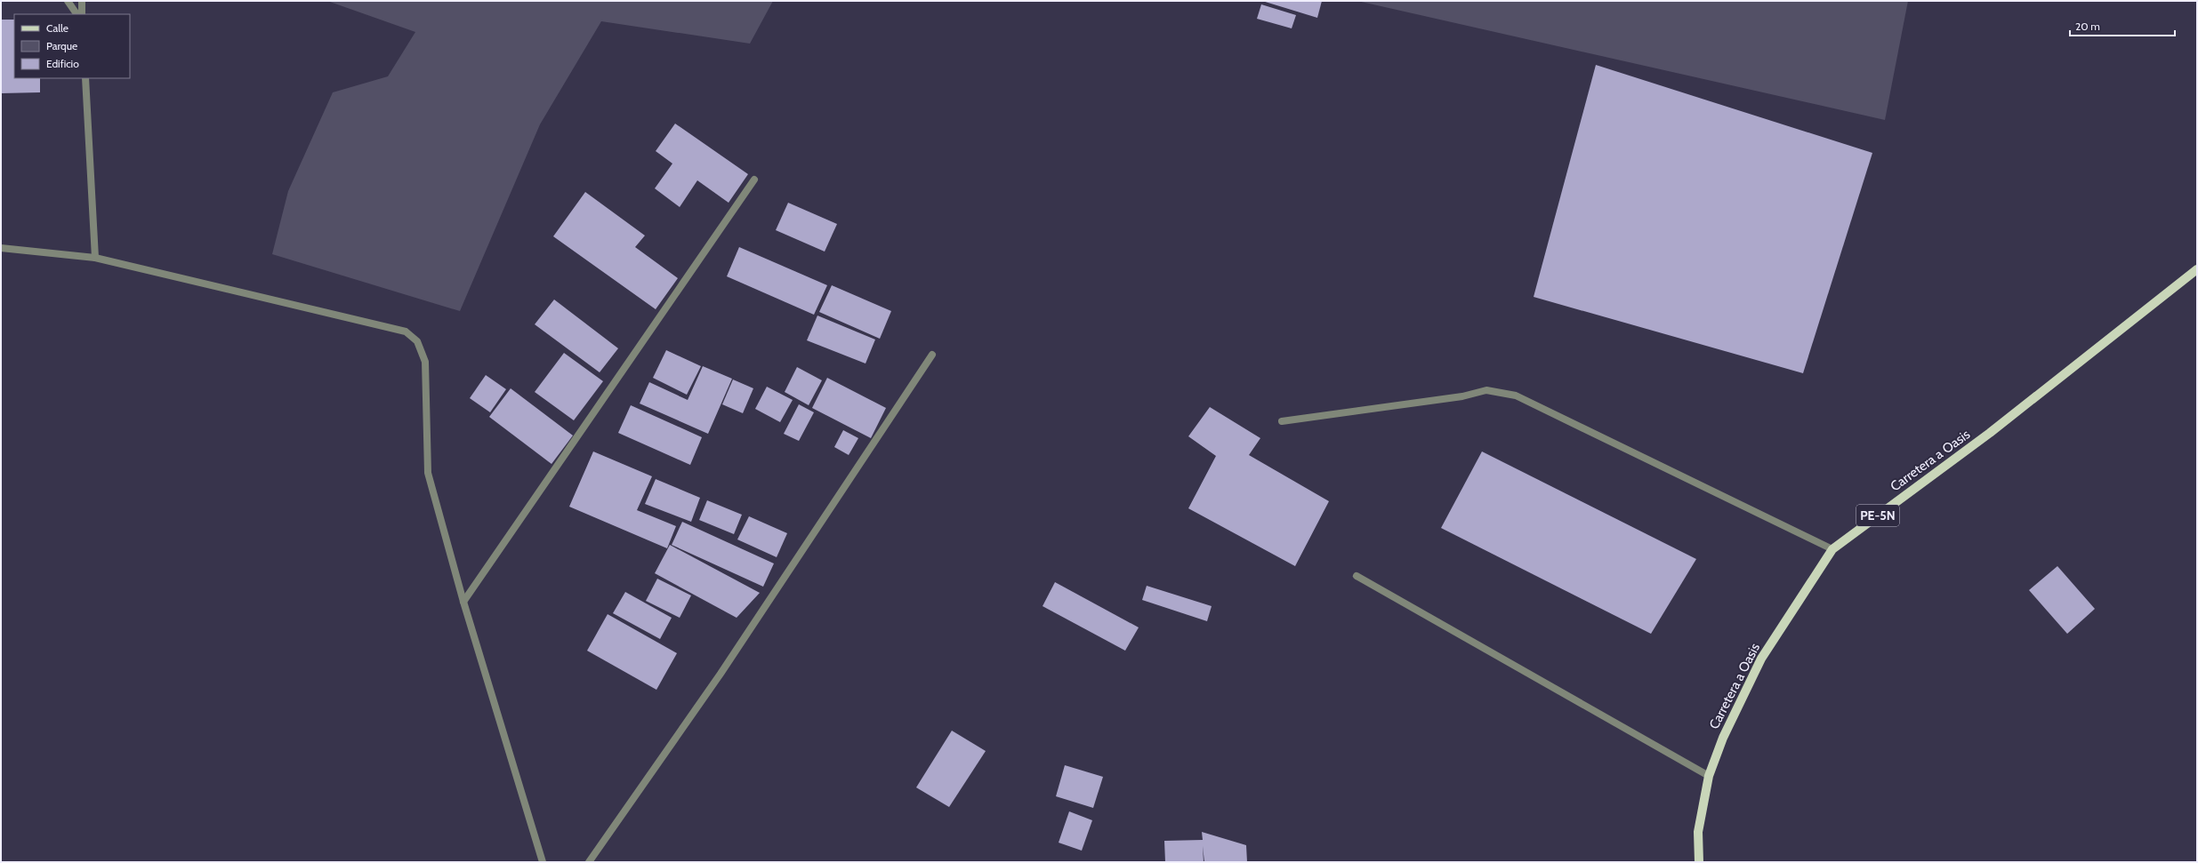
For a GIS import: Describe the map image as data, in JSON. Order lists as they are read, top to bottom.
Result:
{
  "streets": {
    "main road": ["Carretera a Oasis", "PE-5N"]
  },
  "legend": ["Calle", "Parque", "Edificio"],
  "scale_bar": "20 m"
}
